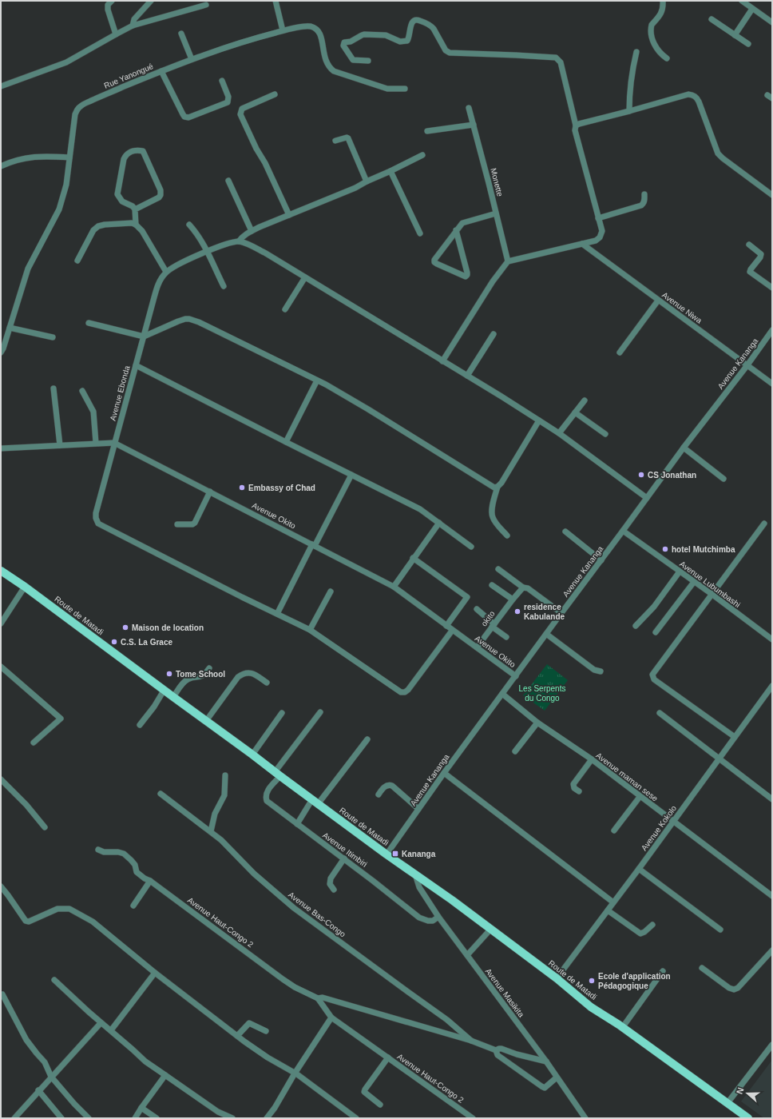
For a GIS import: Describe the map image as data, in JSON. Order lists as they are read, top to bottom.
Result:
{
  "streets": {
    "main road": ["Route de Matadi"],
    "street": [
      "Rue Yanongué",
      "Monette",
      "Avenue Niwa",
      "Avenue Kananga",
      "Avenue Ebonda",
      "Avenue Okito",
      "Avenue Lubumbashi",
      "okito",
      "Avenue maman sese",
      "Avenue Kokolo",
      "Avenue Itimbiri",
      "Avenue Bas-Congo",
      "Avenue Haut-Congo 2",
      "Avenue Masikita"
    ]
  },
  "crossings": [
    ["Avenue Niwa", "Avenue Kananga"],
    ["Avenue Kananga", "Avenue Okito"],
    ["Avenue Kananga", "Avenue Lubumbashi"],
    ["Avenue Kananga", "Route de Matadi"],
    ["Avenue Kananga", "Avenue maman sese"],
    ["Avenue Ebonda", "Avenue Okito"],
    ["Avenue Okito", "okito"],
    ["Route de Matadi", "Avenue Kokolo"],
    ["Route de Matadi", "Avenue Itimbiri"],
    ["Route de Matadi", "Avenue Masikita"],
    ["Avenue maman sese", "Avenue Kokolo"],
    ["Avenue Itimbiri", "Avenue Masikita"]
  ],
  "parks": ["Les Serpents du Congo"],
  "places": {
    "other": [
      "CS Jonathan",
      "Embassy of Chad",
      "hotel Mutchimba",
      "residence Kabulande",
      "Maison de location",
      "C.S. La Grace",
      "Tome School",
      "Ecole d'application Pédagogique"
    ],
    "transit": ["Kananga"]
  },
  "north": "left"
}
